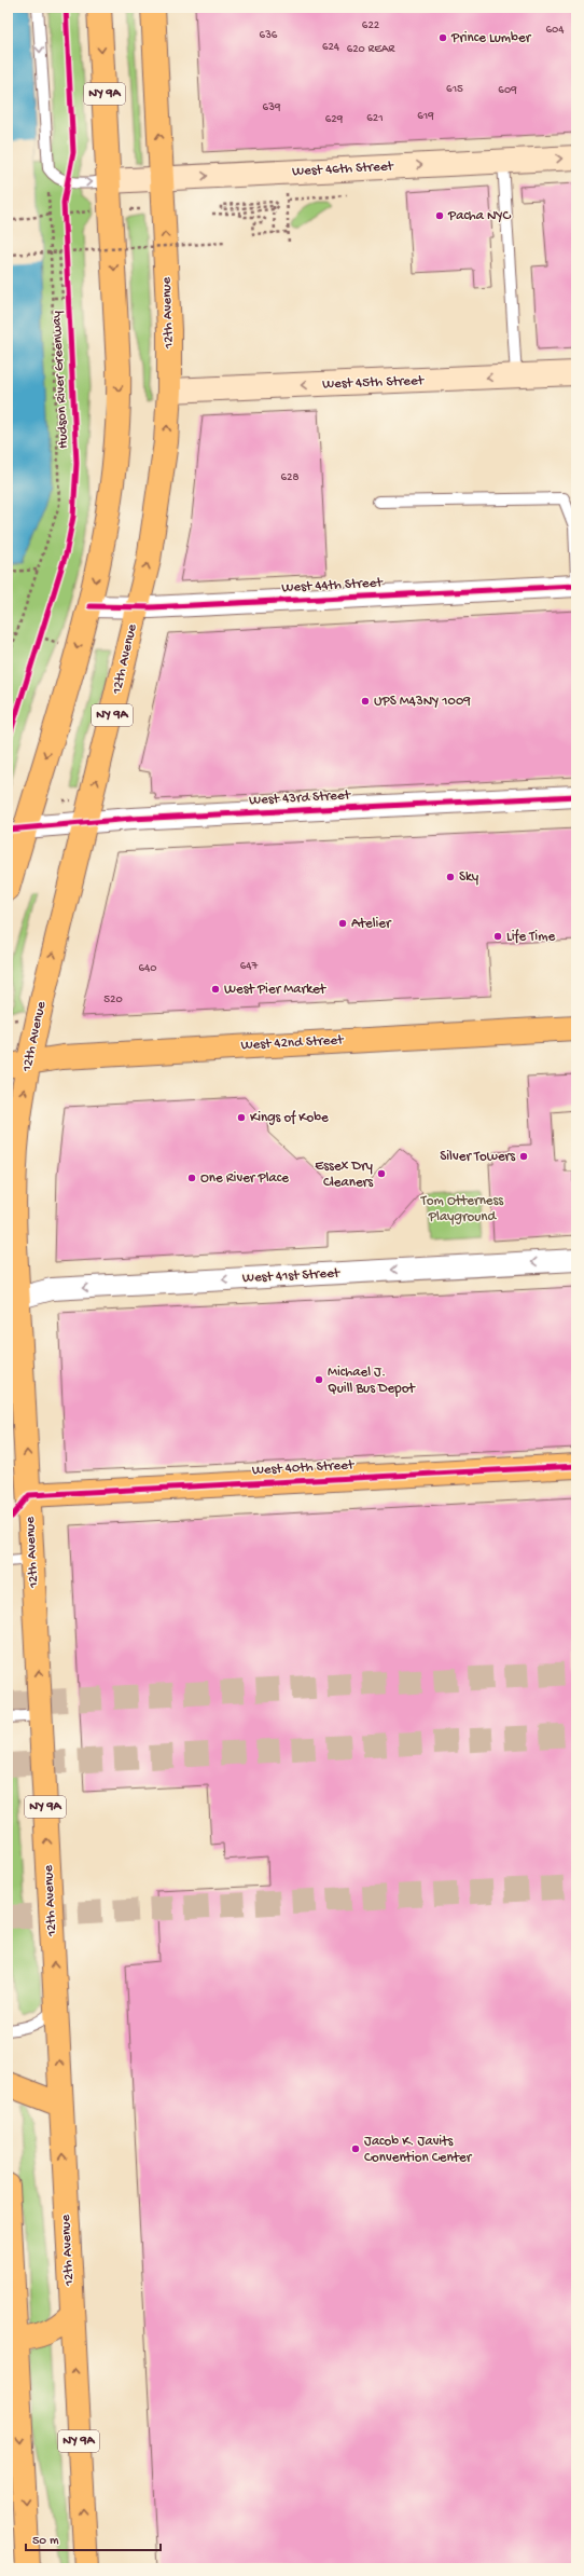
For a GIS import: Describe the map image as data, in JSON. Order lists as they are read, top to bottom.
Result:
{
  "streets": {
    "main road": [
      "NY 9A",
      "West 46th Street",
      "12th Avenue",
      "West 45th Street",
      "West 42nd Street",
      "West 40th Street"
    ],
    "street": ["West 44th Street", "West 43rd Street", "West 41st Street"],
    "cycle path": ["Hudson River Greenway"]
  },
  "crossings": [
    ["NY 9A", "West 46th Street"],
    ["NY 9A", "West 44th Street"],
    ["NY 9A", "West 43rd Street"],
    ["West 46th Street", "12th Avenue"],
    ["12th Avenue", "West 45th Street"],
    ["12th Avenue", "West 44th Street"],
    ["12th Avenue", "West 43rd Street"],
    ["12th Avenue", "West 42nd Street"],
    ["12th Avenue", "West 41st Street"],
    ["12th Avenue", "West 40th Street"]
  ],
  "one_way": ["West 46th Street", "West 45th Street", "West 41st Street"],
  "parks": ["Tom Otterness Playground"],
  "places": [
    "Prince Lumber",
    "Pacha NYC",
    "UPS M43NY 1009",
    "Sky",
    "Atelier",
    "Life Time",
    "West Pier Market",
    "Kings of Kobe",
    "Silver Towers",
    "Essex Dry Cleaners",
    "One River Place",
    "Michael J. Quill Bus Depot",
    "Jacob K. Javits Convention Center"
  ],
  "house_numbers": [
    "622",
    "604",
    "636",
    "624",
    "620 REAR",
    "615",
    "609",
    "639",
    "619",
    "621",
    "629",
    "628",
    "647",
    "640",
    "520"
  ],
  "scale_bar": "50 m"
}
